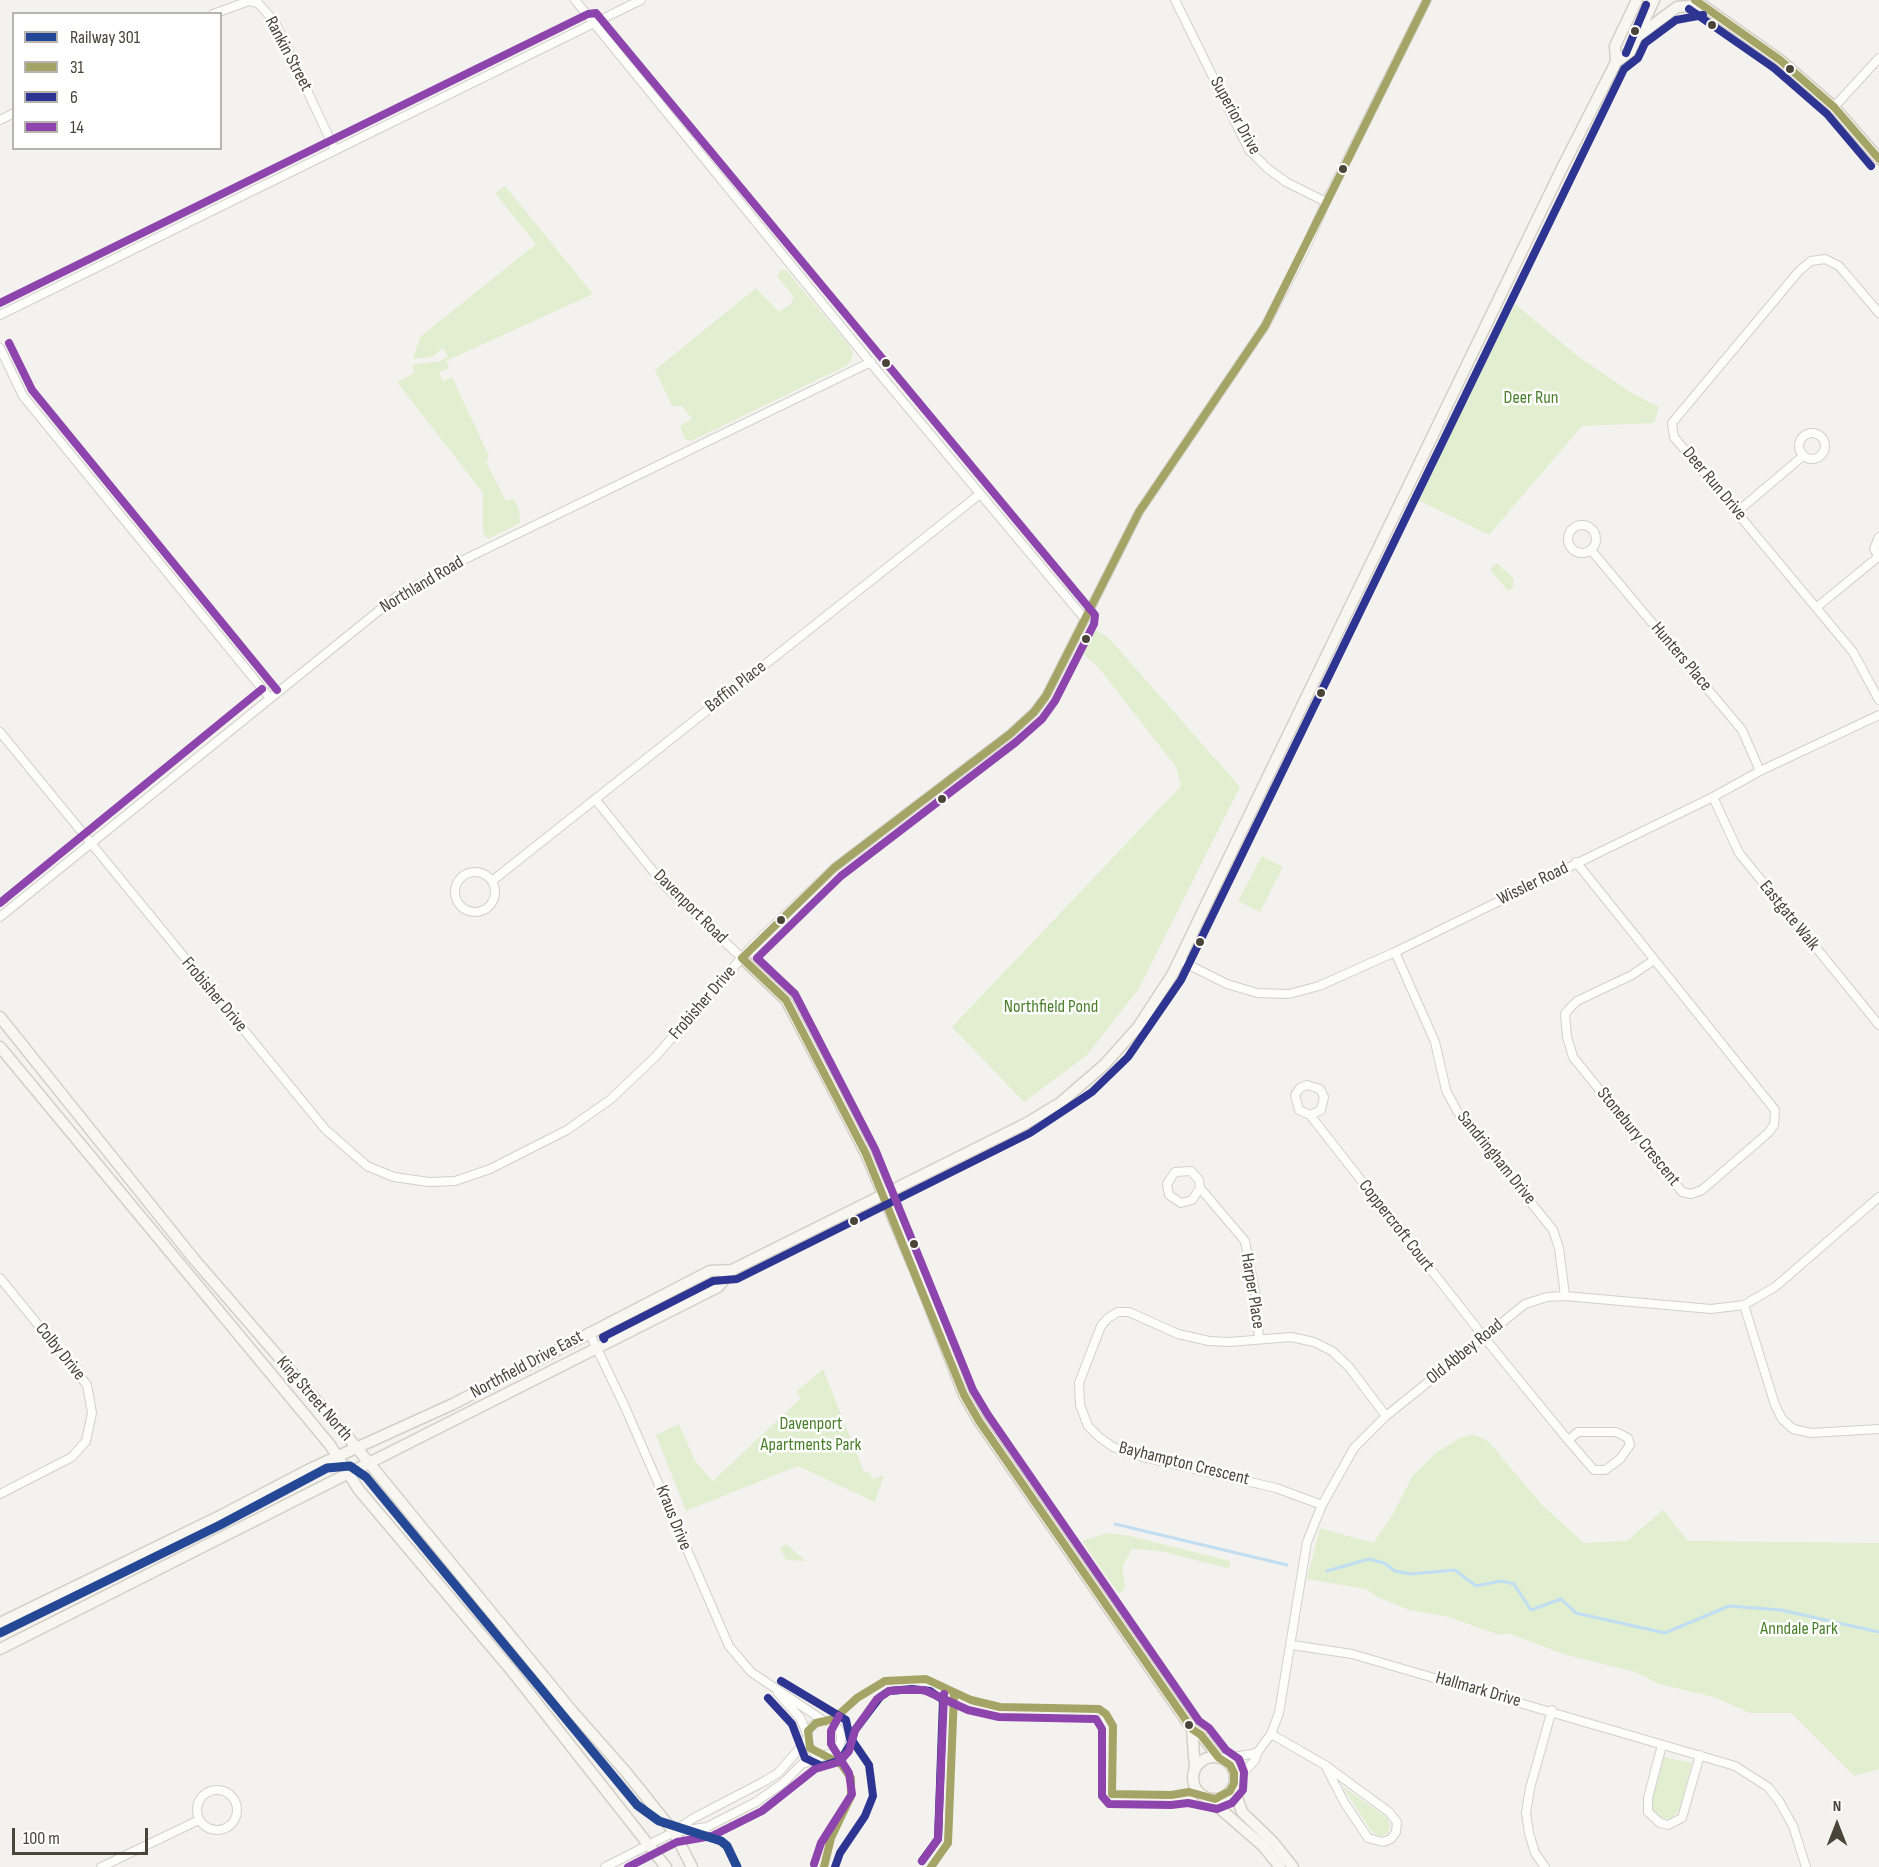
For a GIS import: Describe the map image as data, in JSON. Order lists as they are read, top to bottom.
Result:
{
  "streets": {
    "main road": ["Davenport Road", "Northfield Drive East", "King Street North"],
    "street": [
      "Rankin Street",
      "Superior Drive",
      "Deer Run Drive",
      "Northland Road",
      "Hunters Place",
      "Baffin Place",
      "Wissler Road",
      "Eastgate Walk",
      "Frobisher Drive",
      "Stonebury Crescent",
      "Sandringham Drive",
      "Coppercroft Court",
      "Harper Place",
      "Colby Drive",
      "Old Abbey Road",
      "Bayhampton Crescent",
      "Kraus Drive",
      "Hallmark Drive"
    ]
  },
  "crossings": [
    ["Superior Drive", "Frobisher Drive"],
    ["Northland Road", "Frobisher Drive"],
    ["Hunters Place", "Wissler Road"],
    ["Baffin Place", "Davenport Road"],
    ["Wissler Road", "Eastgate Walk"],
    ["Wissler Road", "Stonebury Crescent"],
    ["Wissler Road", "Sandringham Drive"],
    ["Wissler Road", "Northfield Drive East"],
    ["Davenport Road", "Frobisher Drive"],
    ["Davenport Road", "Old Abbey Road"],
    ["Davenport Road", "Northfield Drive East"],
    ["Sandringham Drive", "Old Abbey Road"],
    ["Coppercroft Court", "Old Abbey Road"],
    ["Harper Place", "Bayhampton Crescent"],
    ["Old Abbey Road", "Bayhampton Crescent"],
    ["Old Abbey Road", "Hallmark Drive"],
    ["Northfield Drive East", "King Street North"],
    ["Northfield Drive East", "Kraus Drive"]
  ],
  "parks": [
    "Deer Run",
    "Northfield Pond",
    "Davenport Apartments Park",
    "Anndale Park"
  ],
  "lines": [
    "transit line 31",
    "transit line 6",
    "transit line 14",
    "rail line 301"
  ],
  "legend": [
    "Railway 301",
    "31",
    "6",
    "14"
  ],
  "scale_bar": "100 m",
  "north": "top"
}
